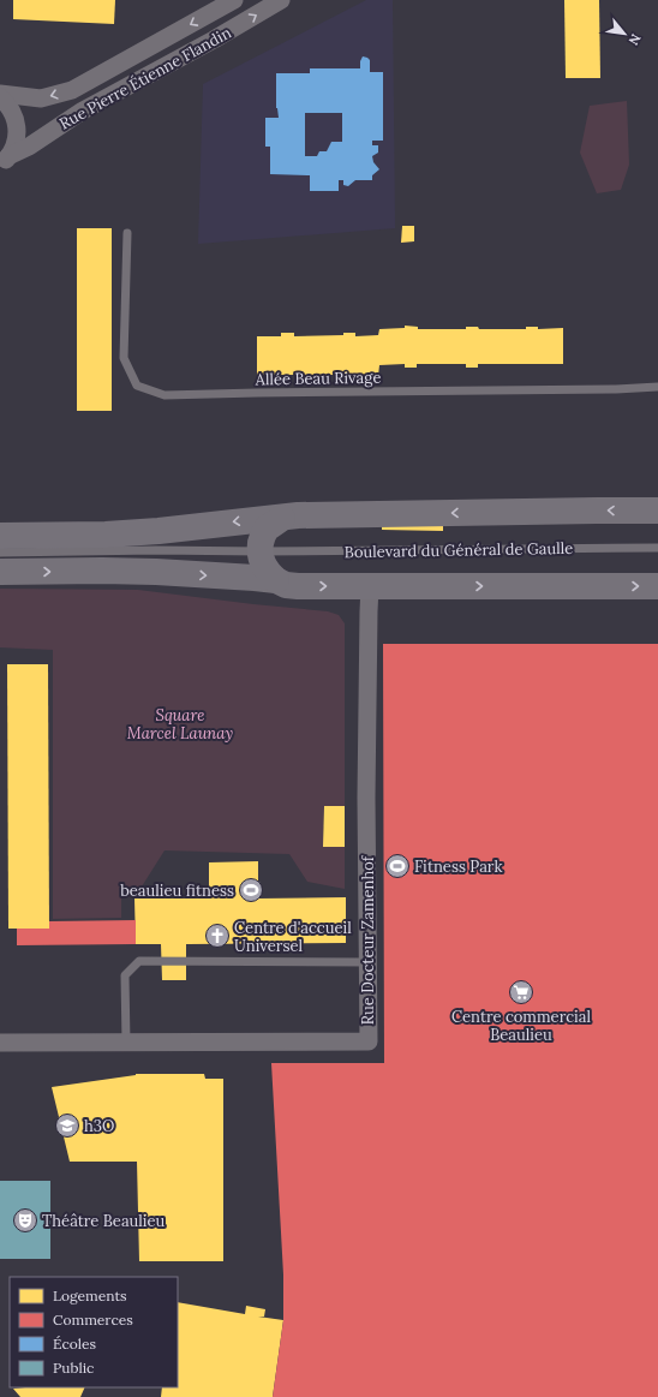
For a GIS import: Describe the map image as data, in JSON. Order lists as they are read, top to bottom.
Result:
{
  "streets": {
    "street": ["Rue Pierre Étienne Flandin", "Rue Docteur Zamenhof"],
    "lane": ["Allée Beau Rivage", "Boulevard du Général de Gaulle"]
  },
  "parks": ["Square Marcel Launay"],
  "places": {
    "sports": ["Fitness Park", "beaulieu fitness"],
    "church": ["Centre d'accueil Universel"],
    "supermarket": ["Centre commercial Beaulieu"],
    "school or university": ["h3O"],
    "theatre": ["Théâtre Beaulieu"]
  },
  "legend": [
    "Logements",
    "Commerces",
    "Écoles",
    "Public"
  ],
  "north": "bottom right"
}
